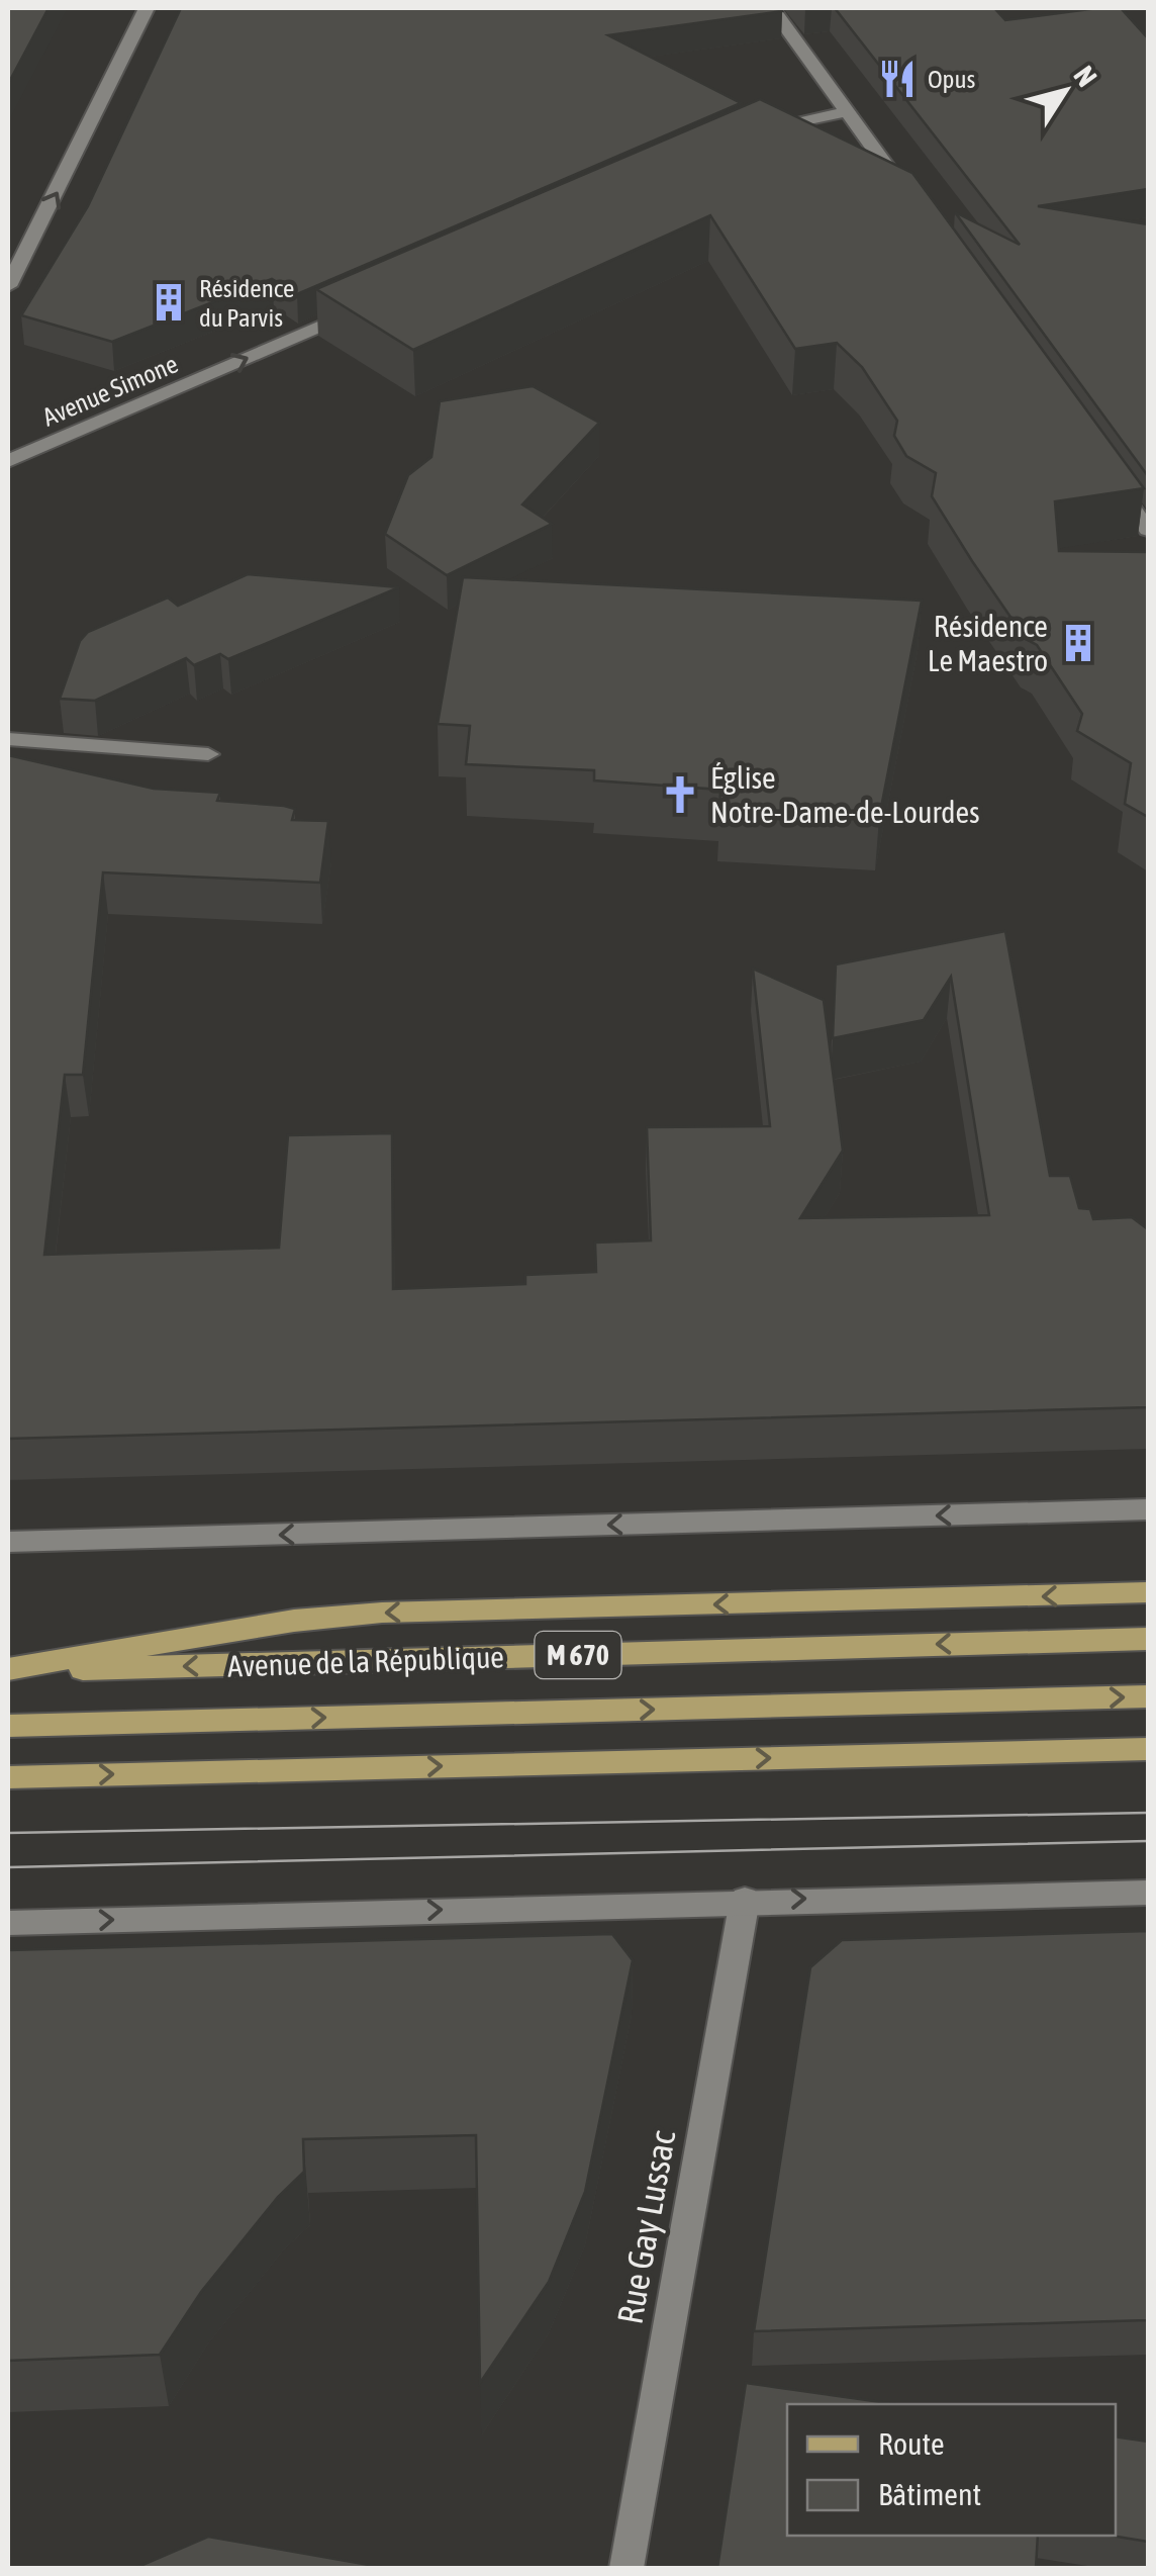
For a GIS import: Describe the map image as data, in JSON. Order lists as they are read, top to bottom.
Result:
{
  "streets": {
    "main road": ["M 670", "Avenue de la République"],
    "street": ["Avenue Simone", "Rue Gay Lussac"]
  },
  "one_way": ["Avenue Simone"],
  "places": {
    "restaurant": ["Opus"],
    "building": ["Résidence du Parvis", "Résidence Le Maestro"],
    "church": ["Église Notre-Dame-de-Lourdes"]
  },
  "legend": ["Route", "Bâtiment"],
  "north": "top right"
}
